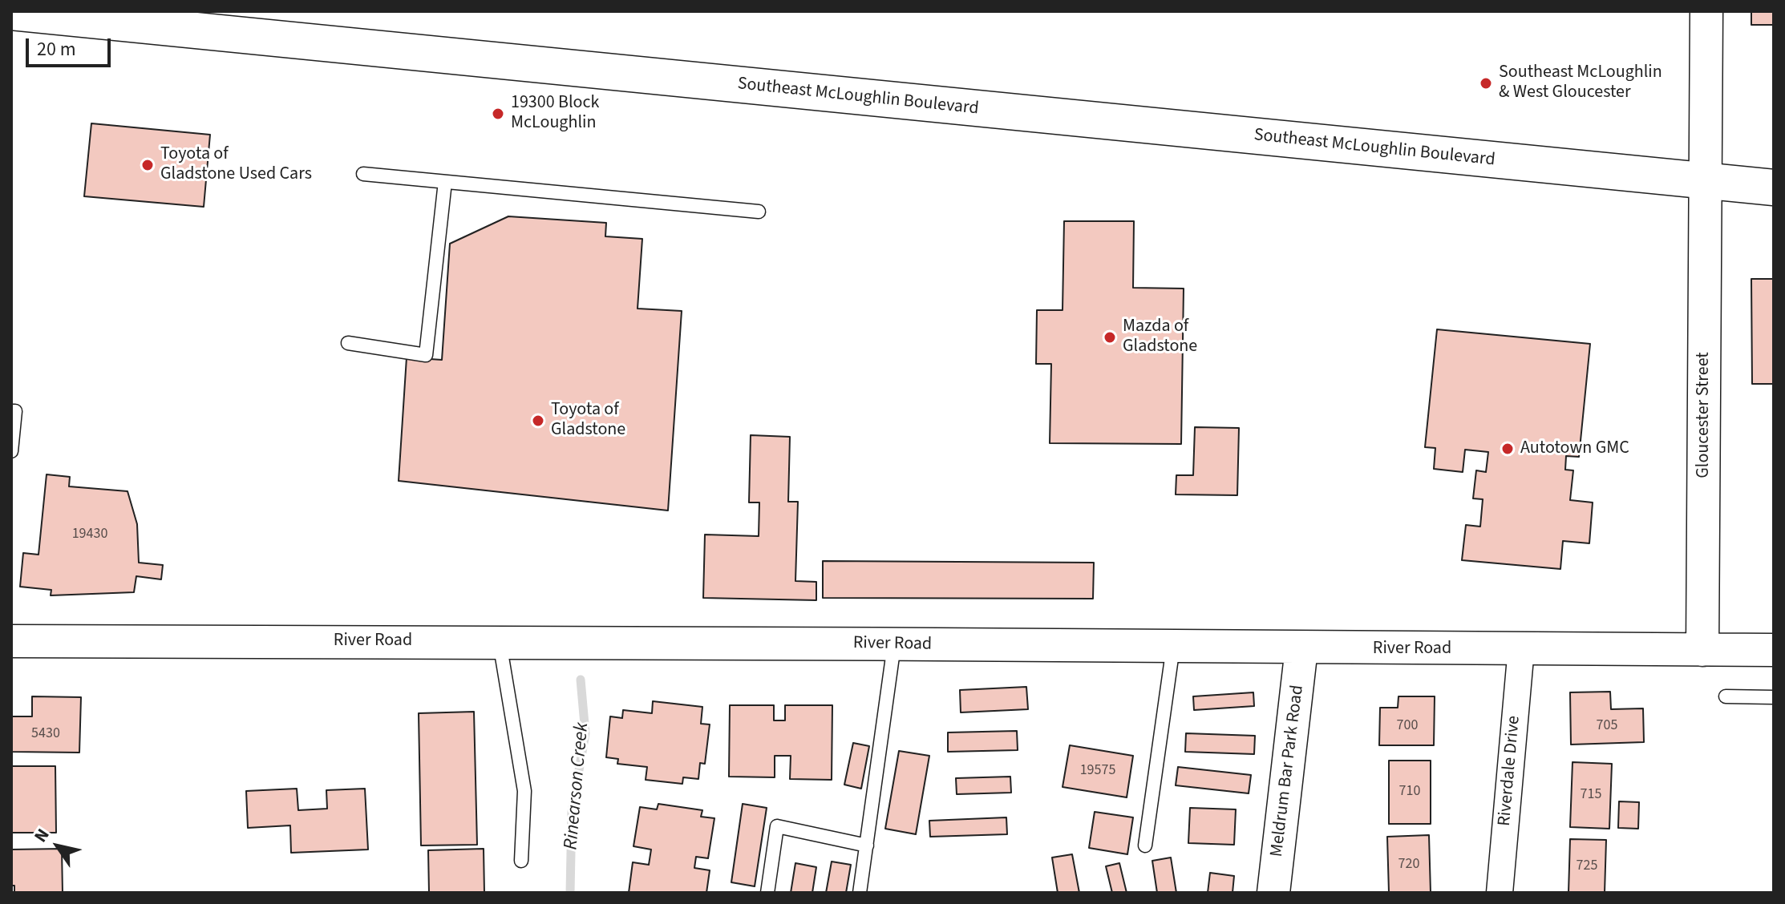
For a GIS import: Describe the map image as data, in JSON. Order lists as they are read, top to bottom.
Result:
{
  "streets": {
    "main road": ["Southeast McLoughlin Boulevard"],
    "street": [
      "Gloucester Street",
      "River Road",
      "Meldrum Bar Park Road",
      "Riverdale Drive"
    ]
  },
  "crossings": [
    ["Southeast McLoughlin Boulevard", "Gloucester Street"],
    ["Gloucester Street", "River Road"],
    ["River Road", "Meldrum Bar Park Road"],
    ["River Road", "Riverdale Drive"]
  ],
  "water": ["Rinearson Creek"],
  "places": [
    "Southeast McLoughlin & West Gloucester",
    "19300 Block McLoughlin",
    "Toyota of Gladstone Used Cars",
    "Mazda of Gladstone",
    "Toyota of Gladstone",
    "Autotown GMC"
  ],
  "house_numbers": [
    "19430",
    "700",
    "705",
    "5430",
    "19575",
    "710",
    "715",
    "720",
    "725"
  ],
  "scale_bar": "20 m",
  "north": "top left"
}
